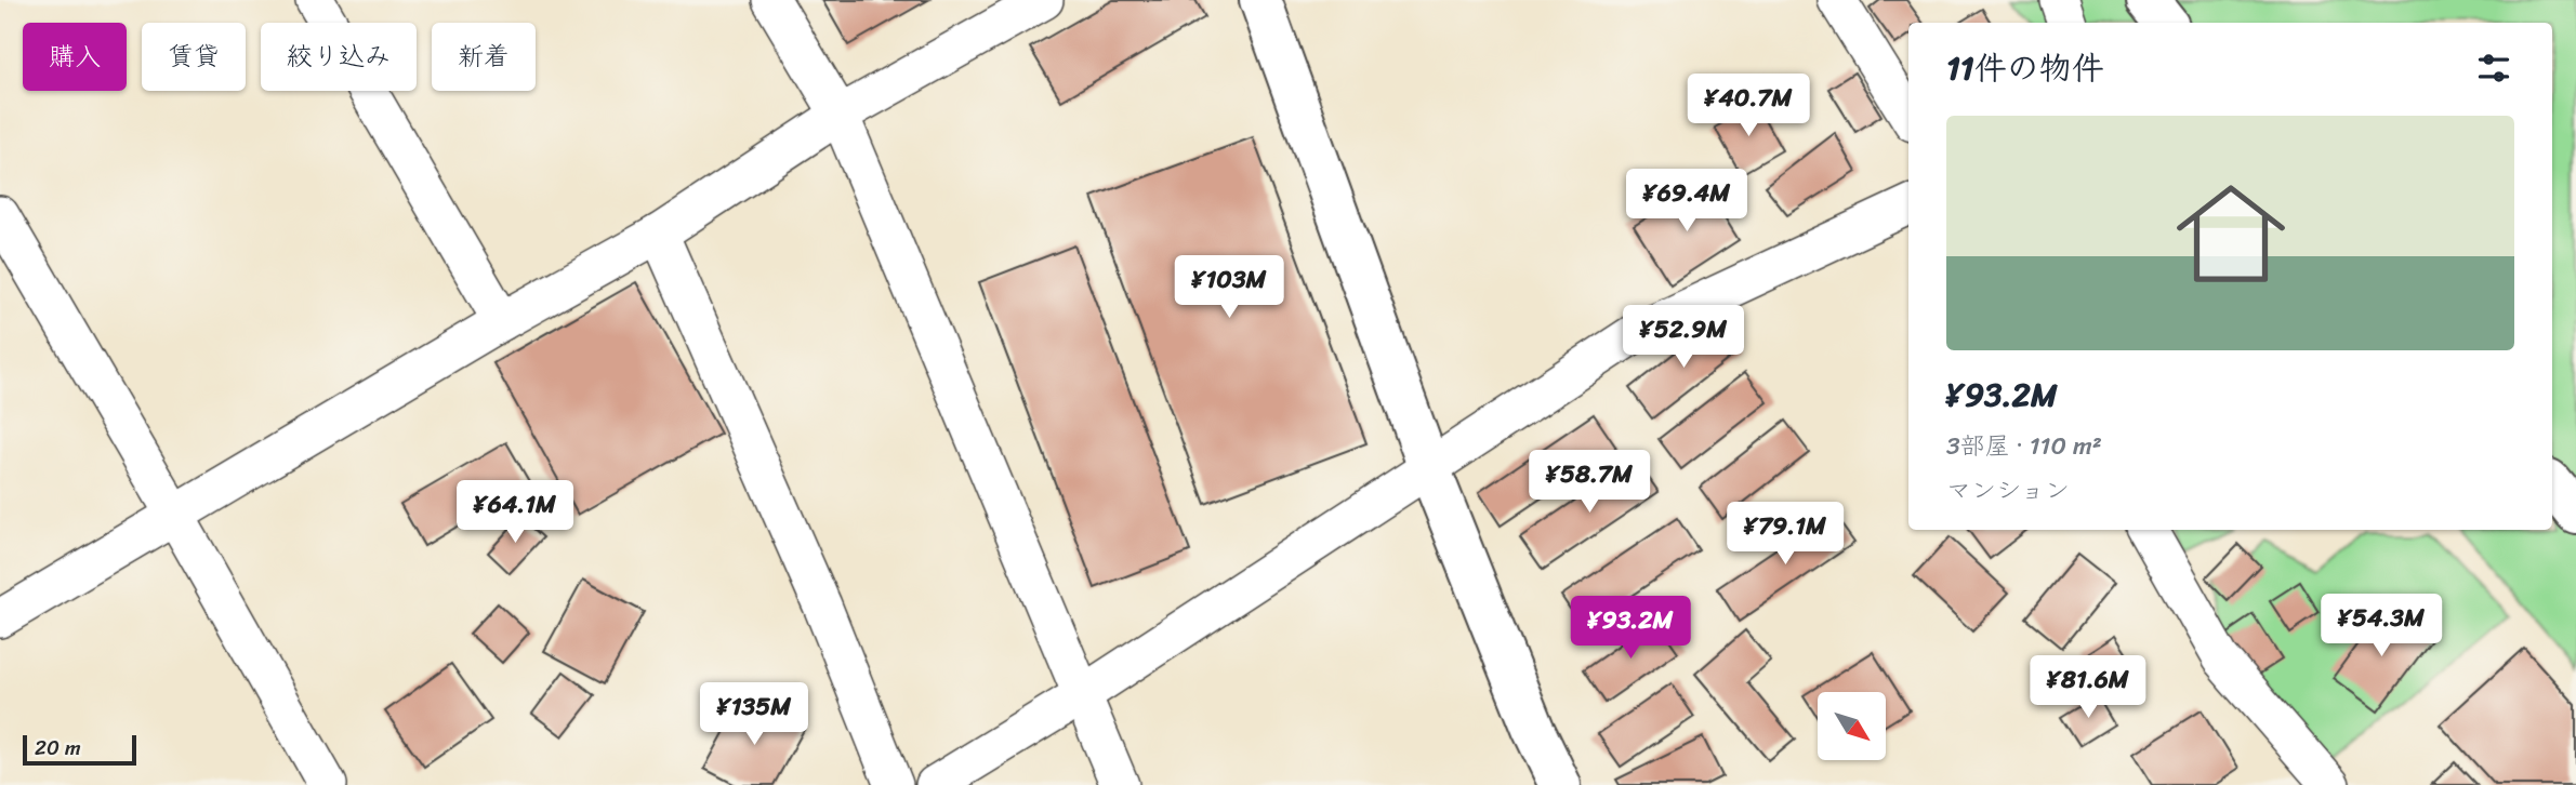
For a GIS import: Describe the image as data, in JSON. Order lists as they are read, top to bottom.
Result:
{
  "scale_bar": "20 m",
  "north": "bottom right",
  "page": {
    "chip": [
      "購入",
      "賃貸",
      "絞り込み",
      "新着"
    ],
    "heading": "11件の物件",
    "price": [
      "¥40.7M",
      "¥69.4M",
      "¥103M",
      "¥52.9M",
      "¥58.7M",
      "¥64.1M",
      "¥79.1M",
      "¥54.3M",
      "¥93.2M",
      "¥81.6M",
      "¥135M"
    ],
    "list": [
      {
        "name": "¥93.2M",
        "note": "3部屋 · 110 m² · マンション"
      }
    ],
    "scale": "20 m"
  }
}
